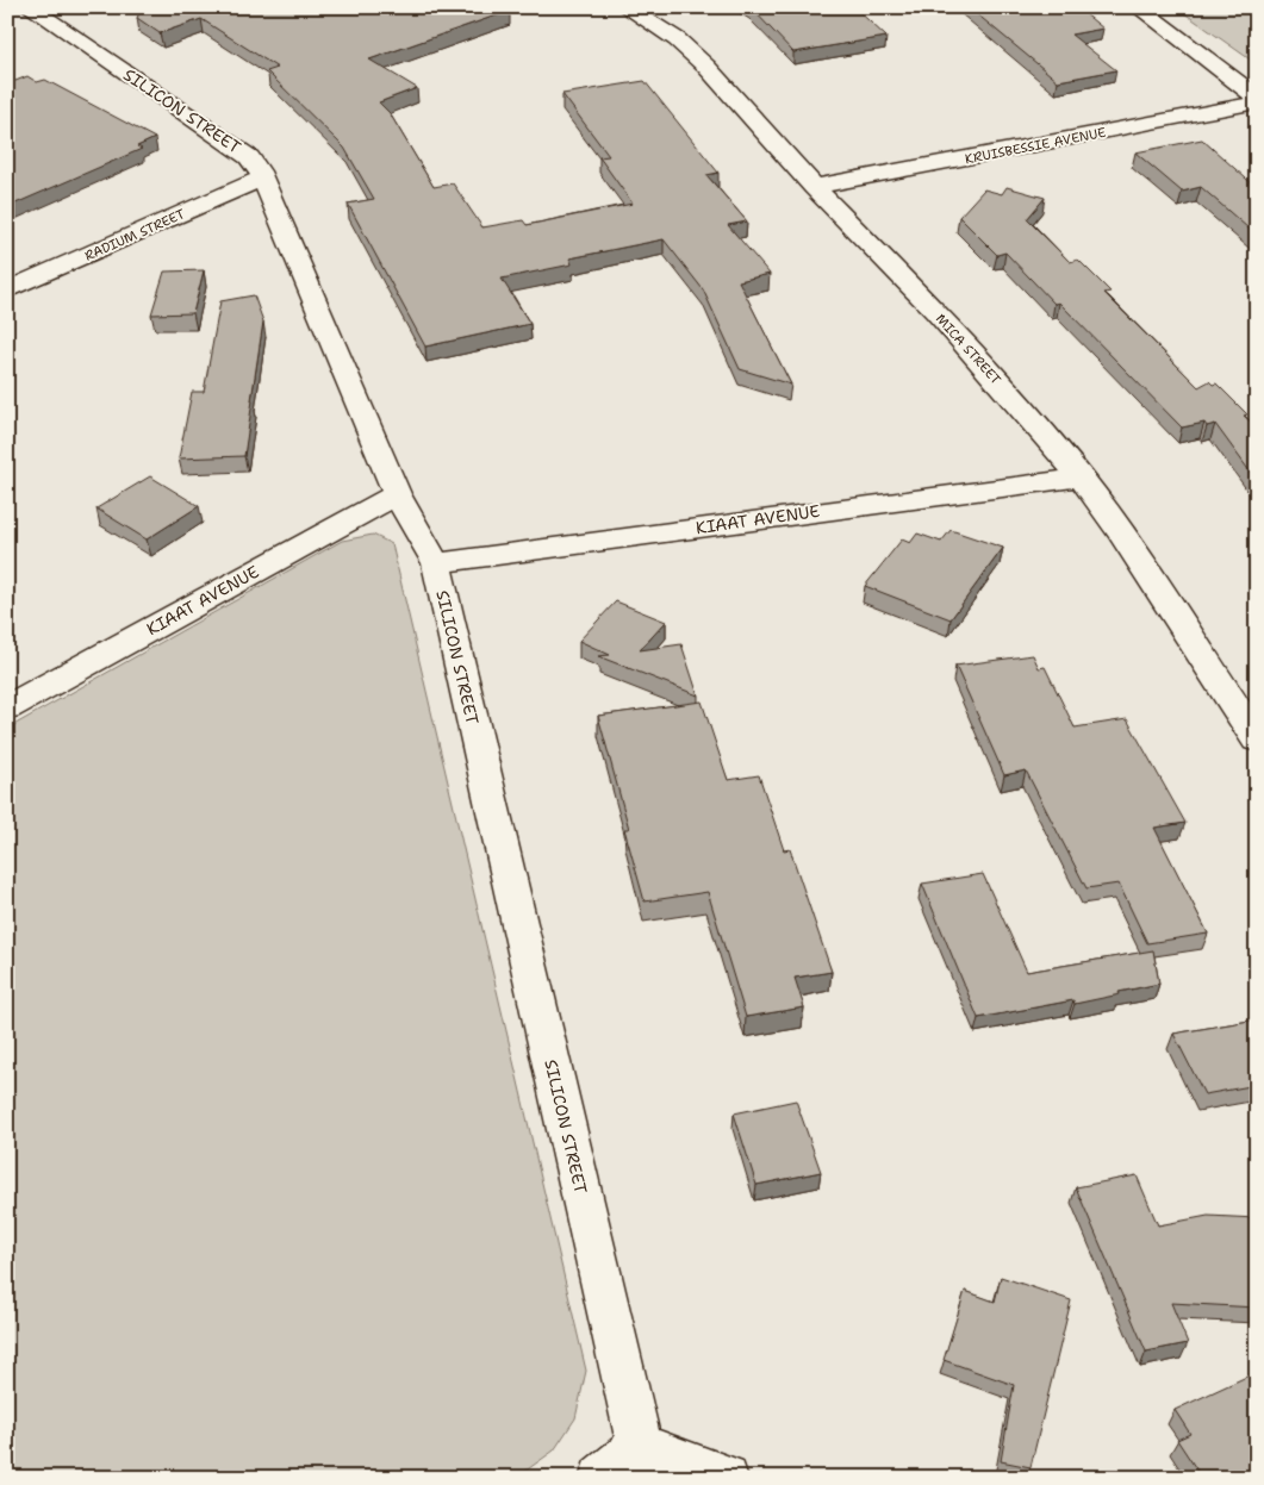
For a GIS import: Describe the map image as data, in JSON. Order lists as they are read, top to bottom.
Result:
{
  "streets": {
    "street": [
      "SILICON STREET",
      "KRUISBESSIE AVENUE",
      "RADIUM STREET",
      "MICA STREET",
      "KIAAT AVENUE"
    ]
  },
  "crossings": [
    ["SILICON STREET", "RADIUM STREET"],
    ["SILICON STREET", "KIAAT AVENUE"],
    ["KRUISBESSIE AVENUE", "MICA STREET"],
    ["MICA STREET", "KIAAT AVENUE"]
  ]
}
